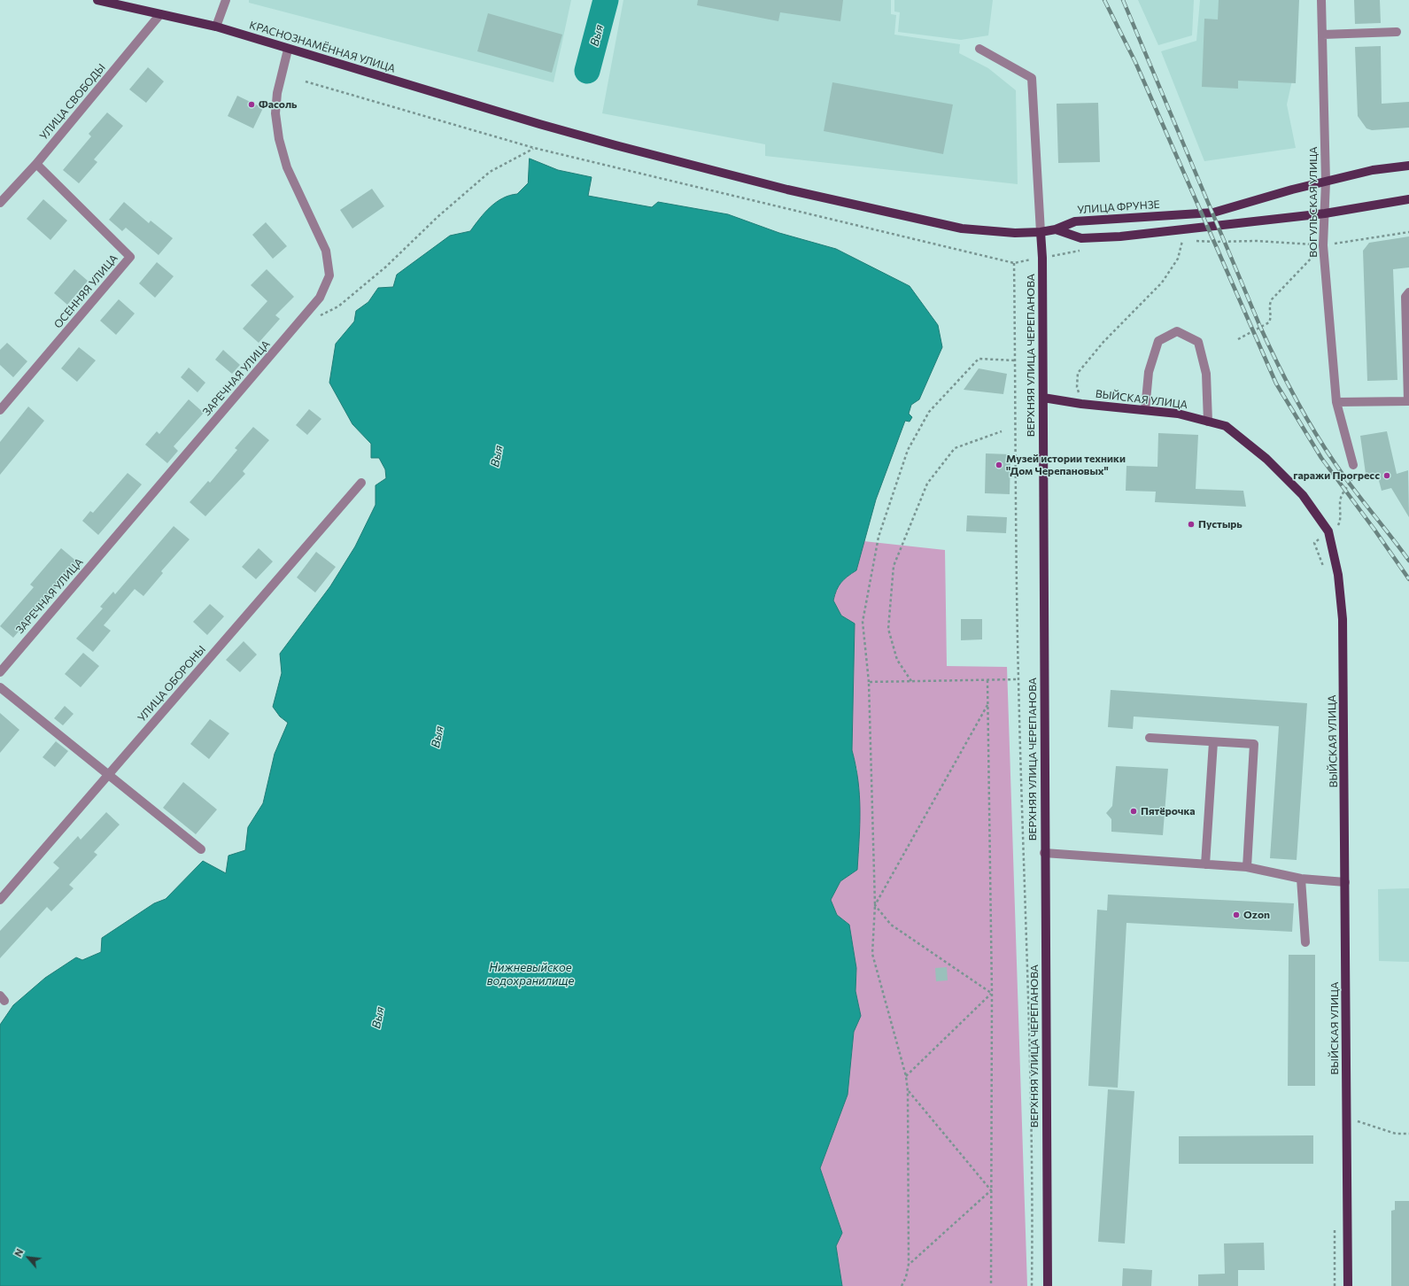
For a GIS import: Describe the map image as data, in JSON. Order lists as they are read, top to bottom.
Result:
{
  "streets": {
    "main road": [
      "КРАСНОЗНАМЁННАЯ УЛИЦА",
      "УЛИЦА ФРУНЗЕ",
      "ВЕРХНЯЯ УЛИЦА ЧЕРЕПАНОВА",
      "ВЫЙСКАЯ УЛИЦА"
    ],
    "street": [
      "УЛИЦА СВОБОДЫ",
      "ВОГУЛЬСКАЯ УЛИЦА",
      "ОСЕННЯЯ УЛИЦА",
      "ЗАРЕЧНАЯ УЛИЦА",
      "УЛИЦА ОБОРОНЫ"
    ]
  },
  "crossings": [
    ["КРАСНОЗНАМЁННАЯ УЛИЦА", "УЛИЦА СВОБОДЫ"],
    ["КРАСНОЗНАМЁННАЯ УЛИЦА", "УЛИЦА ФРУНЗЕ"],
    ["КРАСНОЗНАМЁННАЯ УЛИЦА", "ВЕРХНЯЯ УЛИЦА ЧЕРЕПАНОВА"],
    ["КРАСНОЗНАМЁННАЯ УЛИЦА", "ЗАРЕЧНАЯ УЛИЦА"],
    ["УЛИЦА СВОБОДЫ", "ОСЕННЯЯ УЛИЦА"],
    ["ВОГУЛЬСКАЯ УЛИЦА", "УЛИЦА ФРУНЗЕ"],
    ["УЛИЦА ФРУНЗЕ", "ВЕРХНЯЯ УЛИЦА ЧЕРЕПАНОВА"],
    ["ВЕРХНЯЯ УЛИЦА ЧЕРЕПАНОВА", "ВЫЙСКАЯ УЛИЦА"]
  ],
  "water": ["Выя", "Нижневыйское водохранилище"],
  "places": [
    "Фасоль",
    "Музей истории техники \"Дом Черепановых\"",
    "гаражи Прогресс",
    "Пустырь",
    "Пятёрочка",
    "Ozon"
  ],
  "north": "top left"
}
